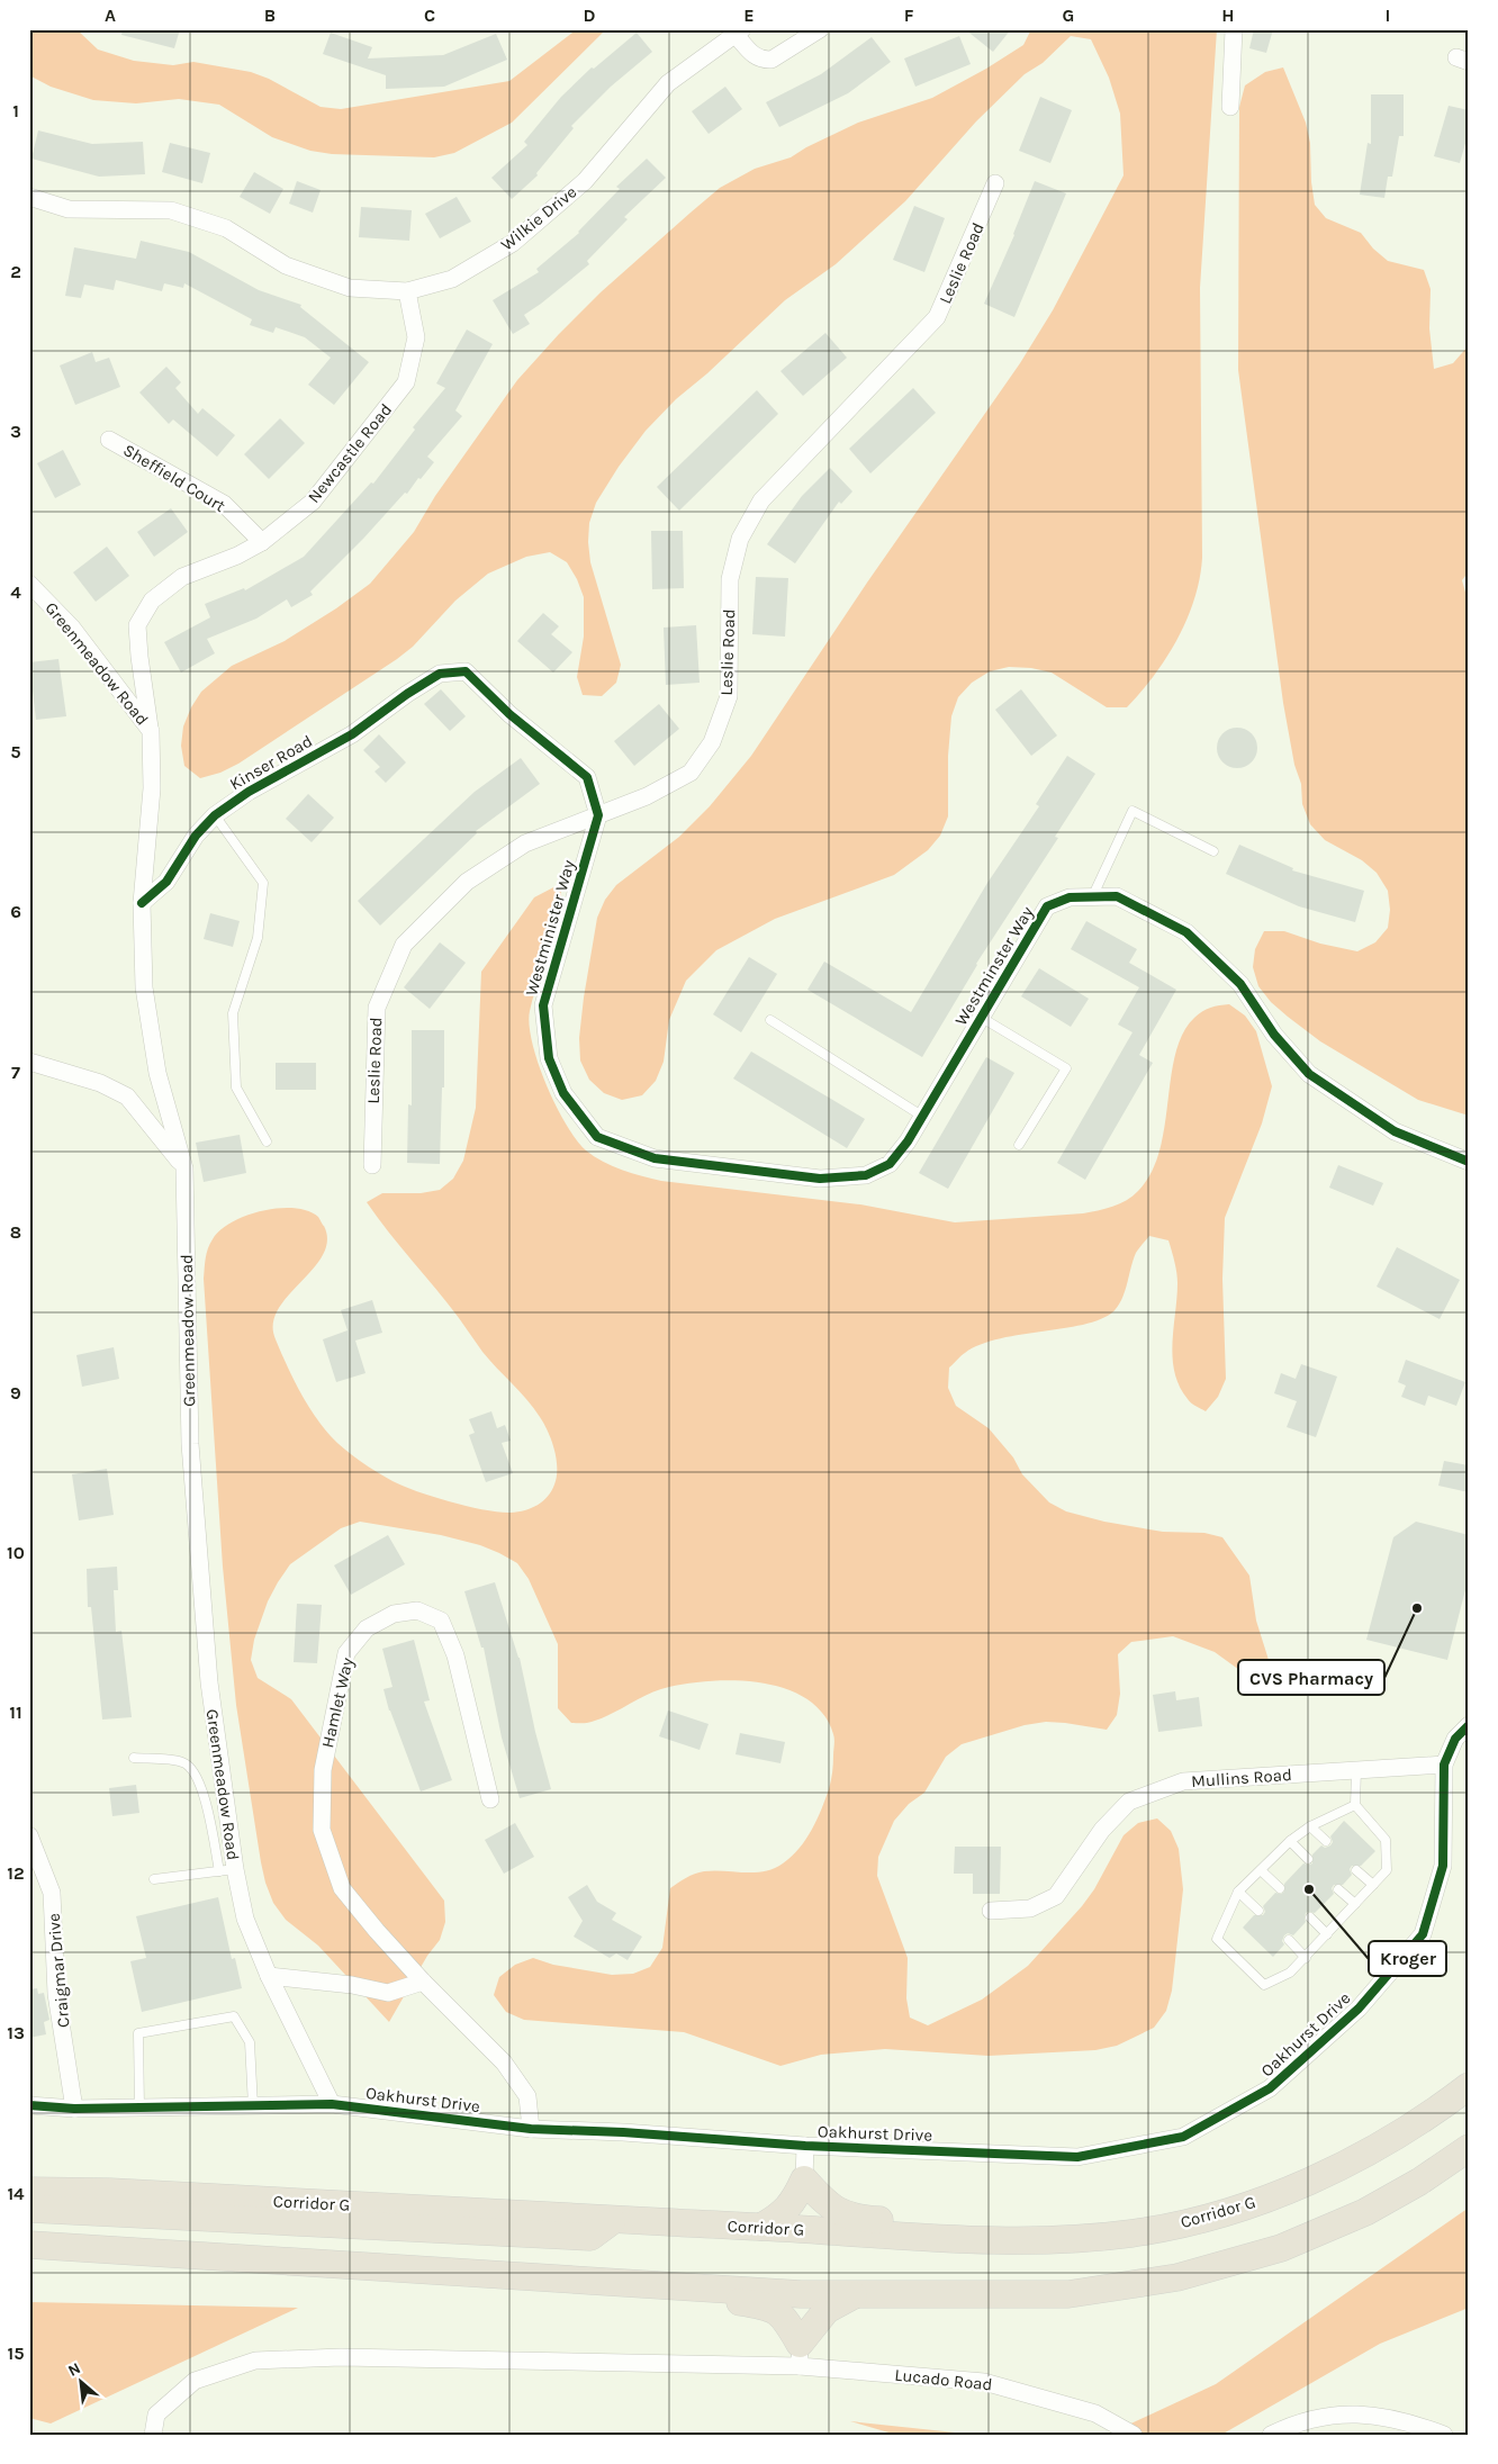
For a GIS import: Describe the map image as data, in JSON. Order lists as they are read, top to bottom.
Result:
{
  "streets": {
    "highway": ["Corridor G"],
    "street": [
      "Wilkie Drive",
      "Leslie Road",
      "Newcastle Road",
      "Sheffield Court",
      "Greenmeadow Road",
      "Kinser Road",
      "Westminister Way",
      "Westminster Way",
      "Hamlet Way",
      "Mullins Road",
      "Craigmar Drive",
      "Oakhurst Drive",
      "Lucado Road"
    ]
  },
  "crossings": [
    ["Wilkie Drive", "Newcastle Road"],
    ["Leslie Road", "Kinser Road"],
    ["Leslie Road", "Westminister Way"],
    ["Newcastle Road", "Sheffield Court"],
    ["Newcastle Road", "Greenmeadow Road"],
    ["Greenmeadow Road", "Kinser Road"],
    ["Greenmeadow Road", "Oakhurst Drive"],
    ["Kinser Road", "Westminister Way"],
    ["Westminister Way", "Westminster Way"],
    ["Hamlet Way", "Oakhurst Drive"],
    ["Mullins Road", "Oakhurst Drive"],
    ["Craigmar Drive", "Oakhurst Drive"]
  ],
  "places": ["CVS Pharmacy", "Kroger"],
  "north": "top left",
  "grid": {
    "columns": [
      "A",
      "B",
      "C",
      "D",
      "E",
      "F",
      "G",
      "H",
      "I"
    ],
    "rows": [
      "1",
      "2",
      "3",
      "4",
      "5",
      "6",
      "7",
      "8",
      "9",
      "10",
      "11",
      "12",
      "13",
      "14",
      "15"
    ]
  }
}
